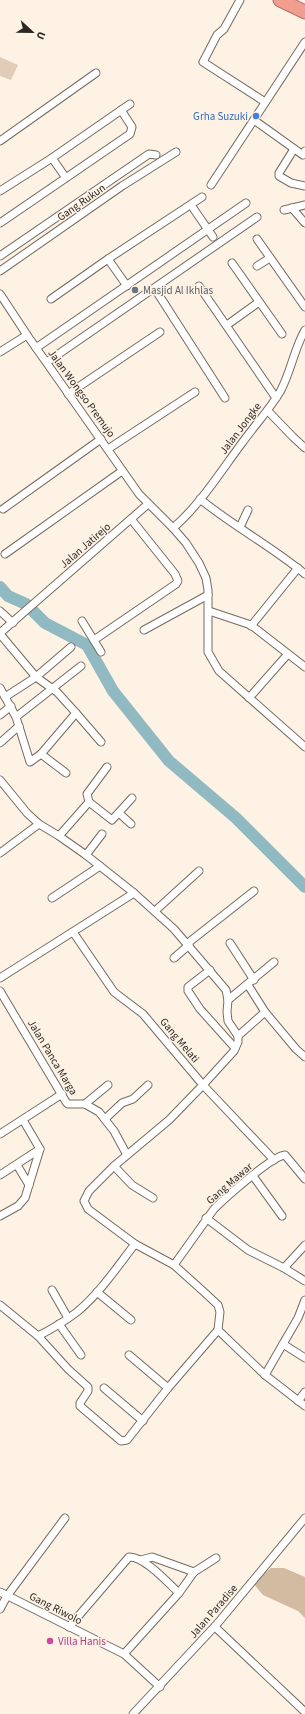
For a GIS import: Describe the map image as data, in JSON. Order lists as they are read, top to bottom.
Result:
{
  "streets": {
    "street": [
      "Gang Rukun",
      "Jalan Wongso Premujo",
      "Jalan Jongke",
      "Jalan Jatirejo",
      "Gang Melati",
      "Jalan Panca Marga",
      "Gang Mawar",
      "Gang Riwolo",
      "Jalan Paradise"
    ]
  },
  "crossings": [
    ["Jalan Wongso Premujo", "Jalan Jongke"],
    ["Jalan Wongso Premujo", "Jalan Jatirejo"],
    ["Gang Melati", "Gang Mawar"],
    ["Gang Riwolo", "Jalan Paradise"]
  ],
  "places": ["Grha Suzuki", "Masjid Al Ikhlas", "Villa Hanis"],
  "north": "right"
}
